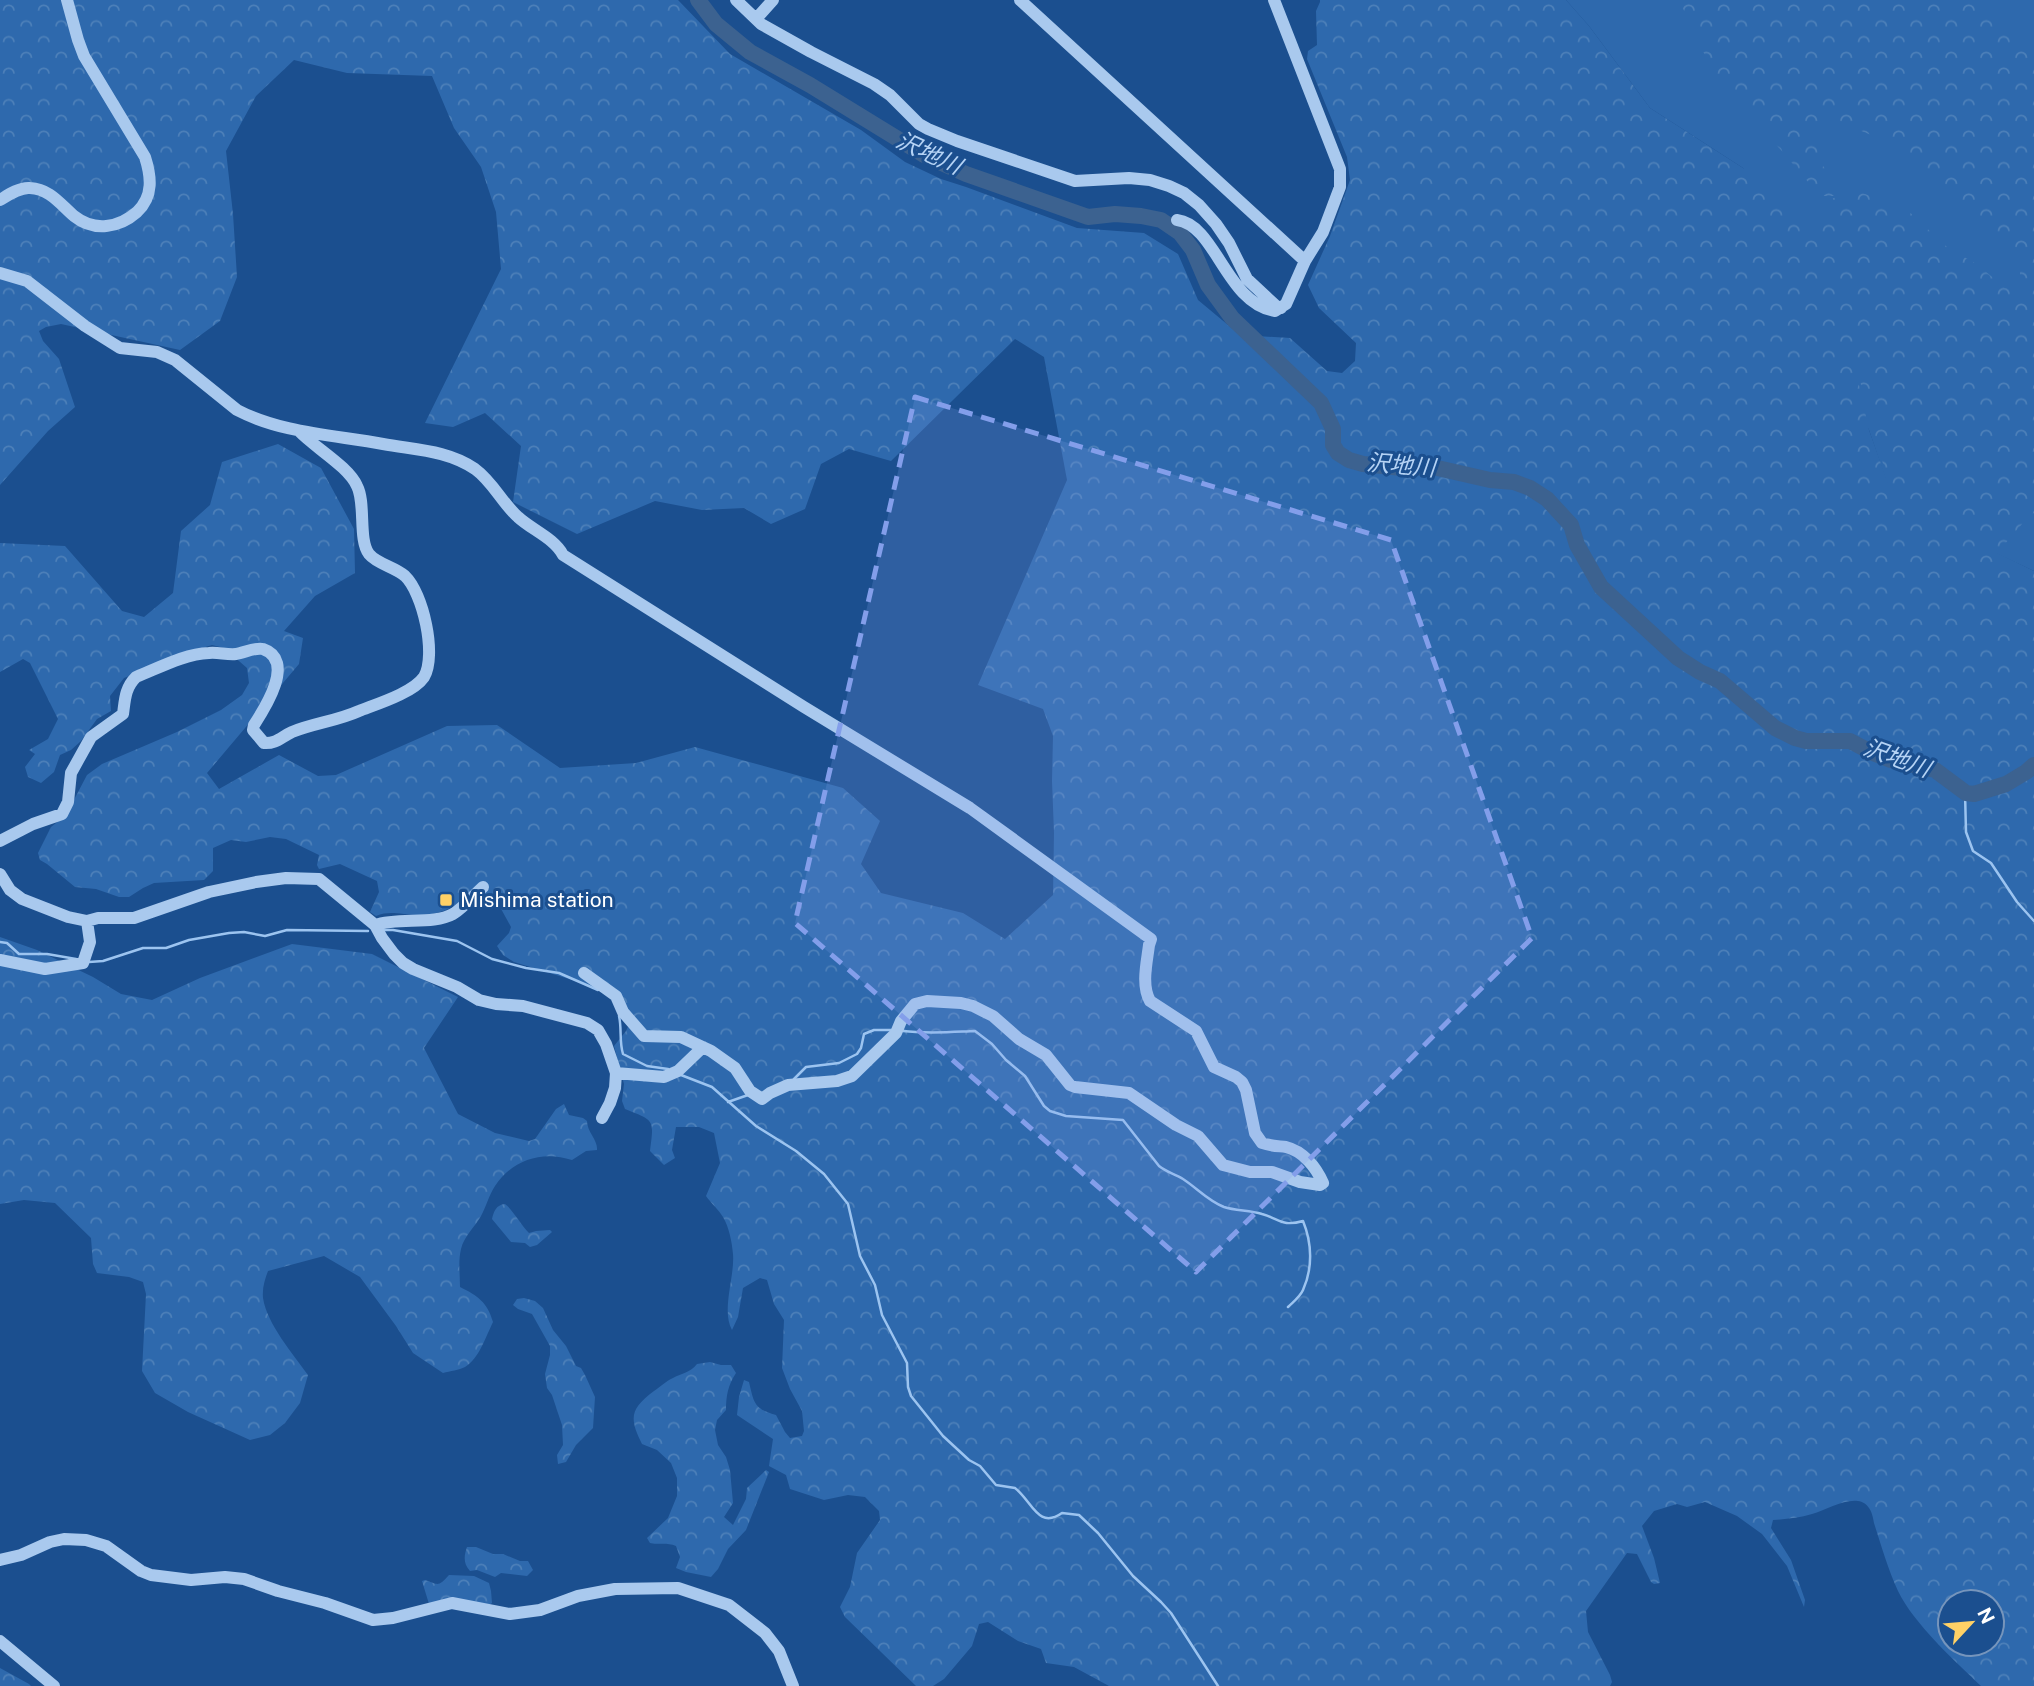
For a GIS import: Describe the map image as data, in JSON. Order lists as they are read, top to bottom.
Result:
{
  "water": ["沢地川"],
  "places": {
    "transit": ["Mishima station"]
  },
  "north": "top right"
}
